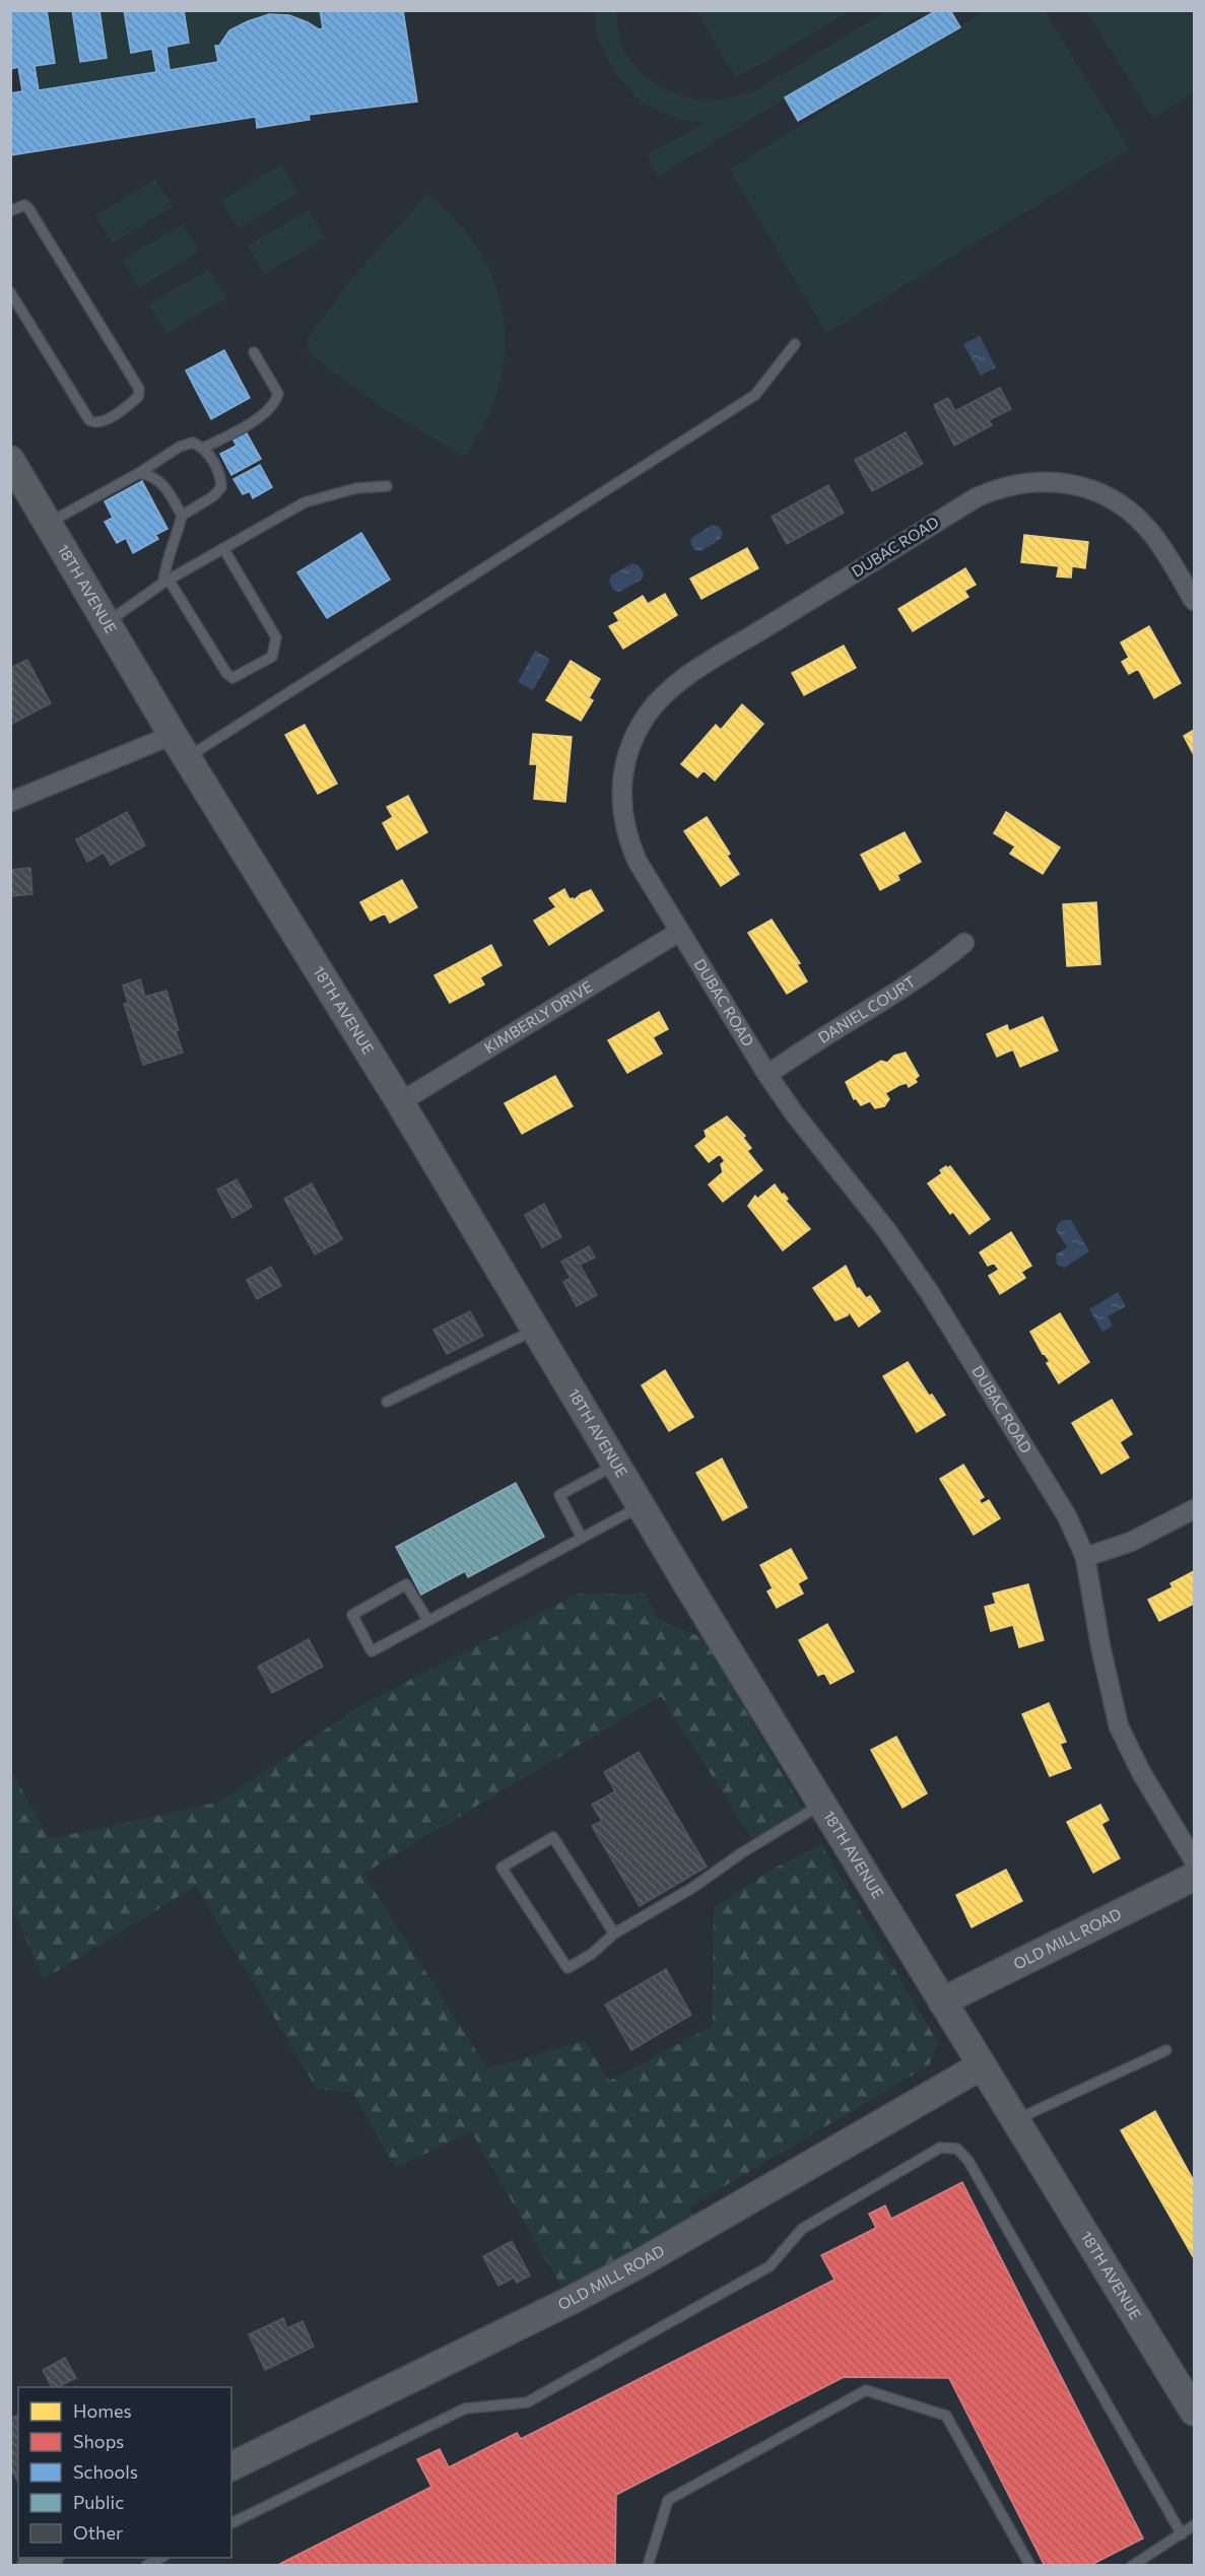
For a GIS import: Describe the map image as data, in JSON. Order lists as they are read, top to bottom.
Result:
{
  "streets": {
    "street": [
      "DUBAC ROAD",
      "18TH AVENUE",
      "DANIEL COURT",
      "KIMBERLY DRIVE",
      "OLD MILL ROAD"
    ]
  },
  "crossings": [
    ["DUBAC ROAD", "DANIEL COURT"],
    ["DUBAC ROAD", "KIMBERLY DRIVE"],
    ["18TH AVENUE", "KIMBERLY DRIVE"],
    ["18TH AVENUE", "OLD MILL ROAD"]
  ],
  "legend": [
    "Homes",
    "Shops",
    "Schools",
    "Public",
    "Other"
  ]
}
